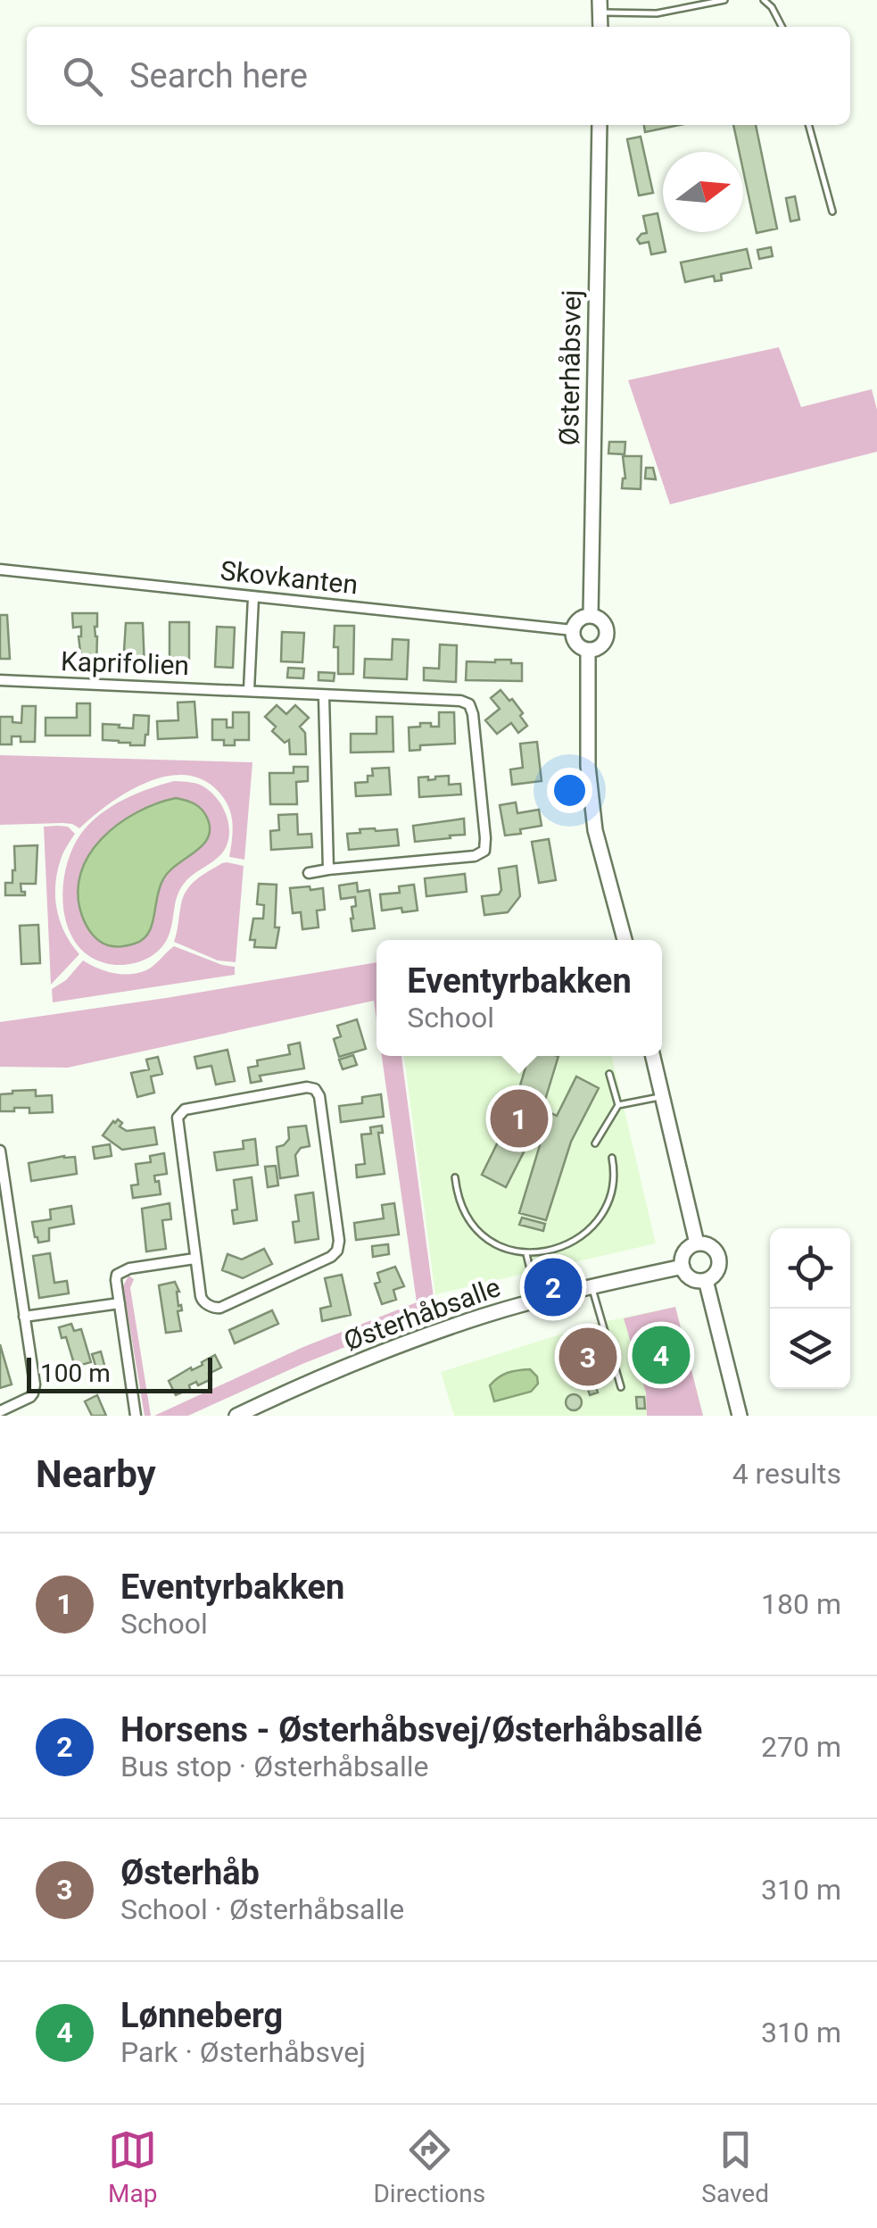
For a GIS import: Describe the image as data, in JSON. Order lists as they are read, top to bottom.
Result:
{
  "streets": {
    "street": [
      "Østerhåbsvej",
      "Skovkanten",
      "Kaprifolien",
      "Østerhåbsalle"
    ]
  },
  "crossings": [
    ["Østerhåbsvej", "Skovkanten"]
  ],
  "scale_bar": "100 m",
  "north": "right",
  "page": {
    "search": "Search here",
    "popup": ["Eventyrbakken", "School"],
    "pins": [
      "1",
      "2",
      "4",
      "3"
    ],
    "scale": "100 m",
    "heading": ["Nearby", "4 results"],
    "list": [
      {
        "mark": "1",
        "name": "Eventyrbakken",
        "note": "School",
        "value": "180 m"
      },
      {
        "mark": "2",
        "name": "Horsens - Østerhåbsvej/Østerhåbsallé",
        "note": "Bus stop · Østerhåbsalle",
        "value": "270 m"
      },
      {
        "mark": "3",
        "name": "Østerhåb",
        "note": "School · Østerhåbsalle",
        "value": "310 m"
      },
      {
        "mark": "4",
        "name": "Lønneberg",
        "note": "Park · Østerhåbsvej",
        "value": "310 m"
      }
    ],
    "nav": ["Map", "Directions", "Saved"]
  }
}
